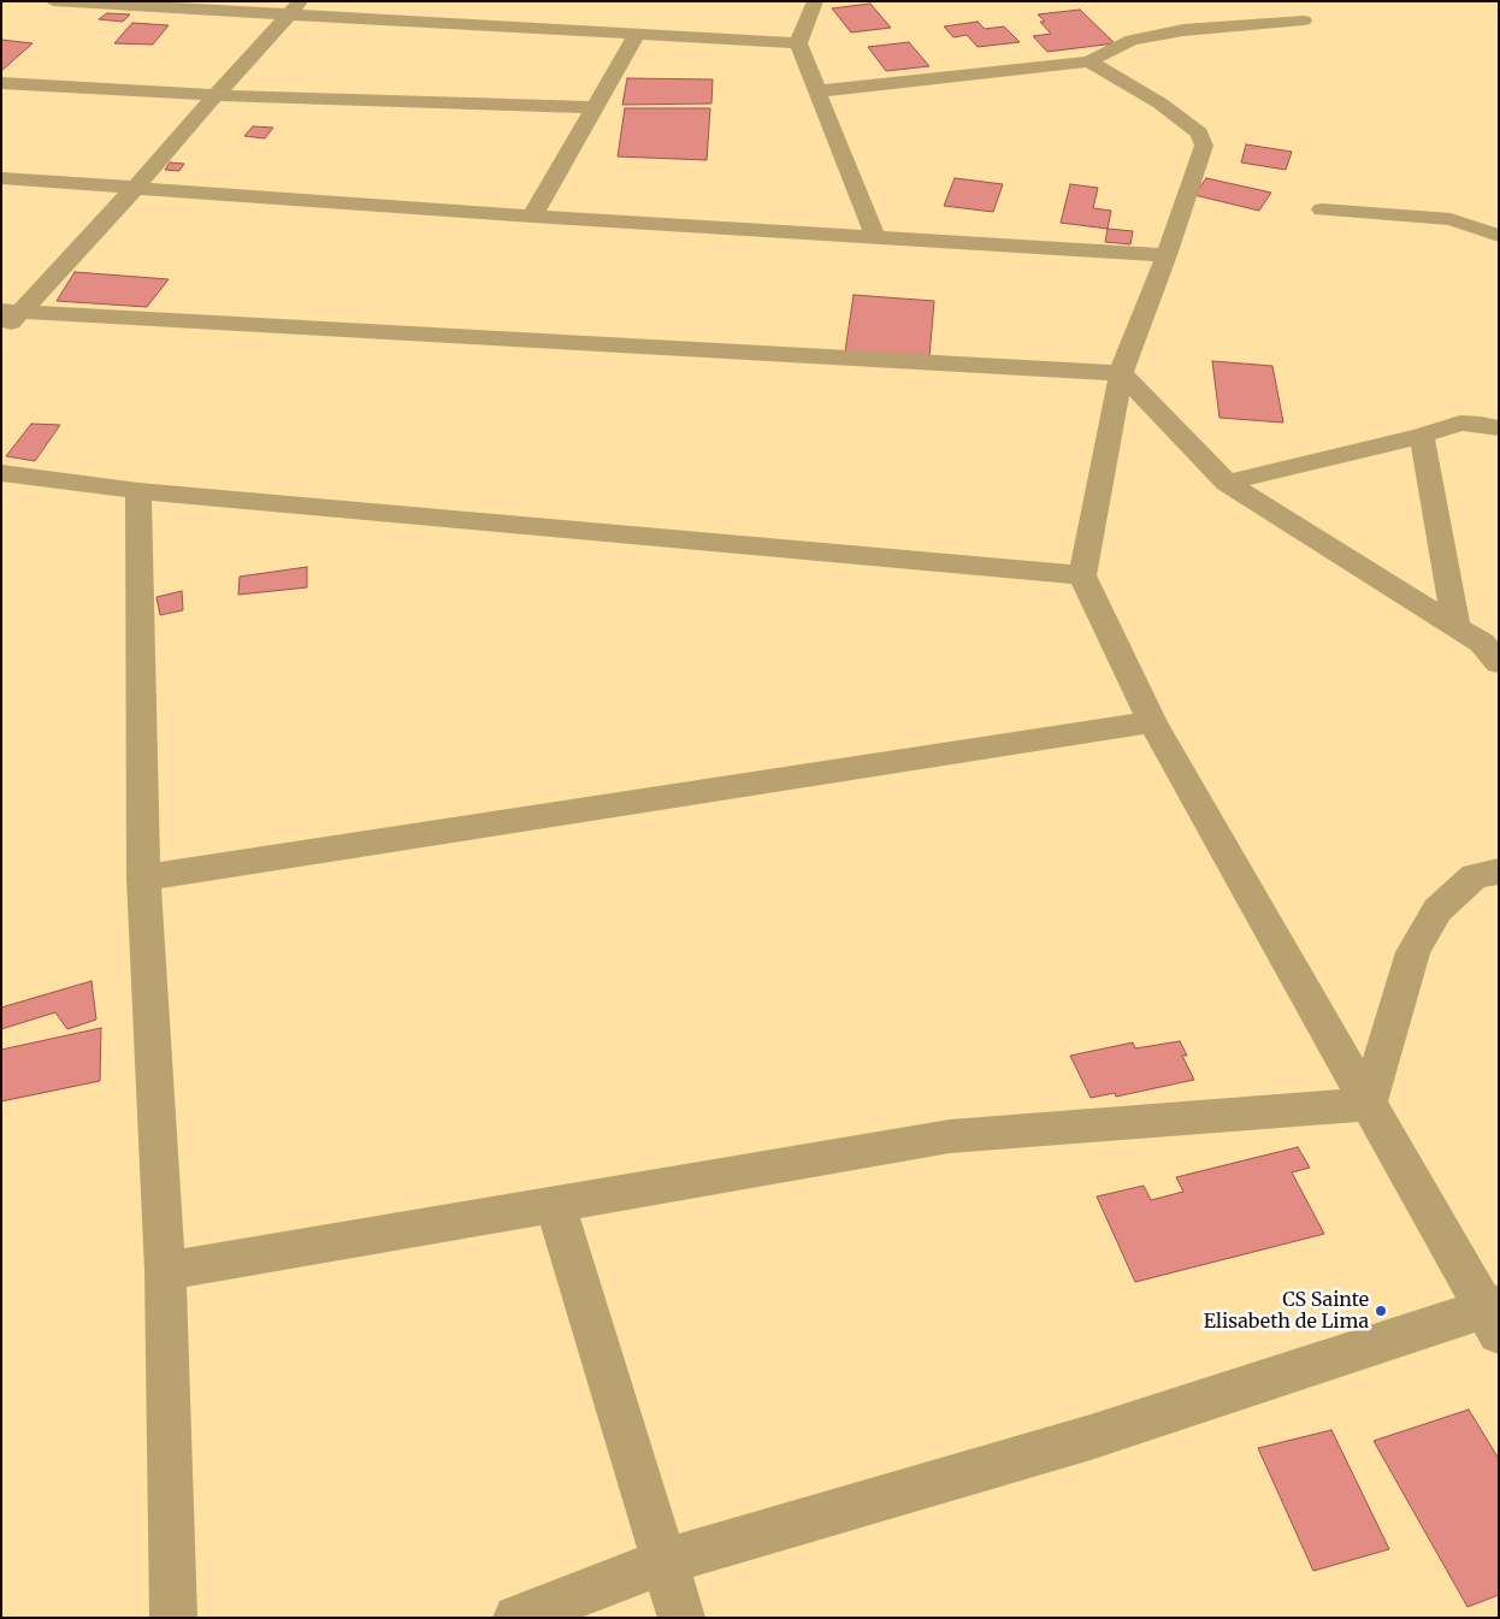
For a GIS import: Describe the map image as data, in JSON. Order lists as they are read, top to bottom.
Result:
{
  "places": ["CS Sainte Elisabeth de Lima"]
}
